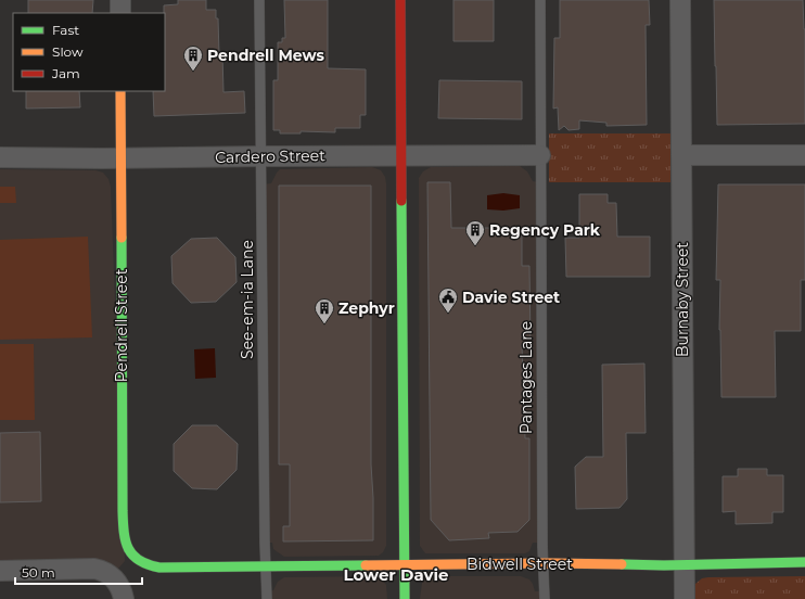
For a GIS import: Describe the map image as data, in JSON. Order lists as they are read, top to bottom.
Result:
{
  "streets": {
    "street": [
      "Cardero Street",
      "Burnaby Street",
      "Pendrell Street",
      "Bidwell Street"
    ],
    "lane": ["See-em-ia Lane", "Pantages Lane"]
  },
  "crossings": [
    ["Cardero Street", "See-em-ia Lane"],
    ["Cardero Street", "Pendrell Street"],
    ["Cardero Street", "Pantages Lane"],
    ["See-em-ia Lane", "Bidwell Street"],
    ["Burnaby Street", "Bidwell Street"],
    ["Pendrell Street", "Bidwell Street"],
    ["Pantages Lane", "Bidwell Street"]
  ],
  "districts": ["Lower Davie"],
  "places": {
    "building": ["Pendrell Mews", "Regency Park", "Zephyr"],
    "public building": ["Davie Street"]
  },
  "legend": ["Fast", "Slow", "Jam"],
  "scale_bar": "50 m"
}
